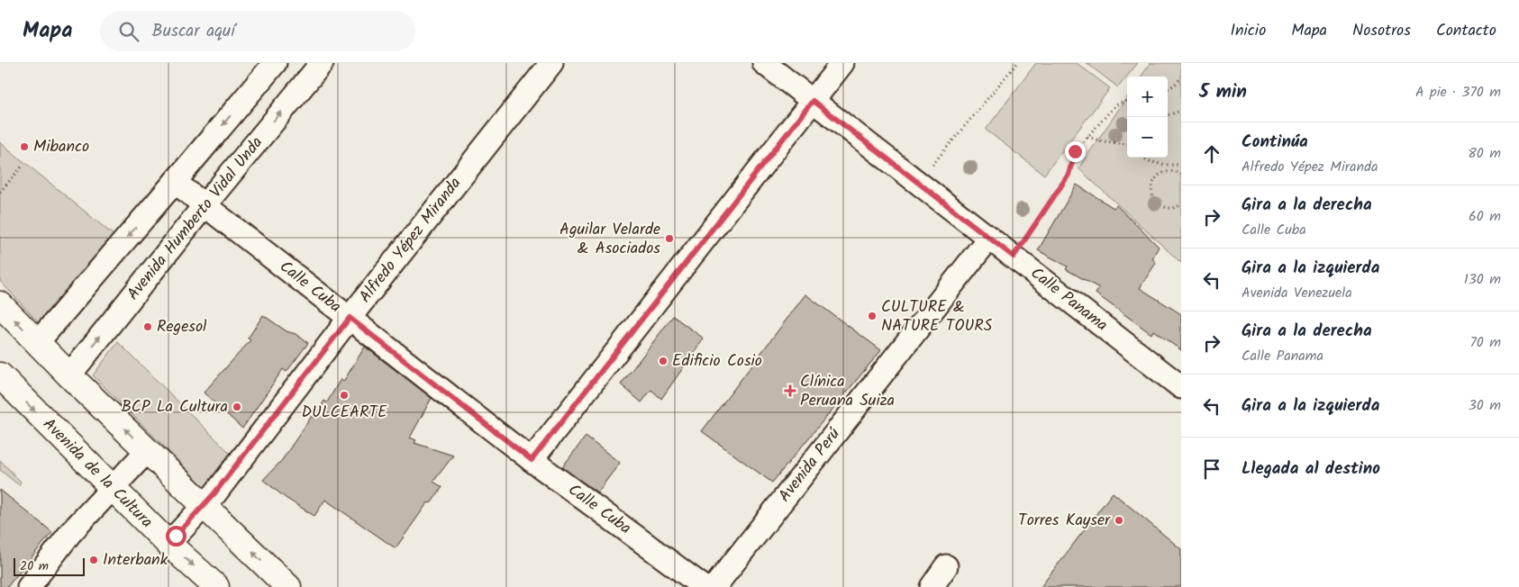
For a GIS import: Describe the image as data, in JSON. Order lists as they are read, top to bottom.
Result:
{
  "streets": {
    "highway": ["Avenida de la Cultura"],
    "street": [
      "Avenida Humberto Vidal Unda",
      "Alfredo Yépez Miranda",
      "Calle Cuba",
      "Calle Panama",
      "Avenida Perú"
    ]
  },
  "crossings": [
    ["Avenida Humberto Vidal Unda", "Calle Cuba"],
    ["Alfredo Yépez Miranda", "Calle Cuba"],
    ["Alfredo Yépez Miranda", "Avenida de la Cultura"],
    ["Calle Panama", "Avenida Perú"]
  ],
  "places": {
    "other": [
      "Mibanco",
      "Aguilar Velarde & Asociados",
      "CULTURE & NATURE TOURS",
      "Regesol",
      "Edificio Cosio",
      "DULCEARTE",
      "BCP La Cultura",
      "Torres Kayser",
      "Interbank"
    ],
    "health": ["Clínica Peruana Suiza"]
  },
  "scale_bar": "20 m",
  "page": {
    "header": "Mapa",
    "search": "Buscar aquí",
    "nav": [
      "Inicio",
      "Mapa",
      "Nosotros",
      "Contacto"
    ],
    "heading": ["5 min", "A pie · 370 m"],
    "map_buttons": ["+", "−"],
    "list": [
      ["Continúa", "Alfredo Yépez Miranda", "80 m"],
      ["Gira a la derecha", "Calle Cuba", "60 m"],
      ["Gira a la izquierda", "Avenida Venezuela", "130 m"],
      ["Gira a la derecha", "Calle Panama", "70 m"],
      ["Gira a la izquierda", "30 m"],
      "Llegada al destino"
    ],
    "scale": "20 m"
  }
}
